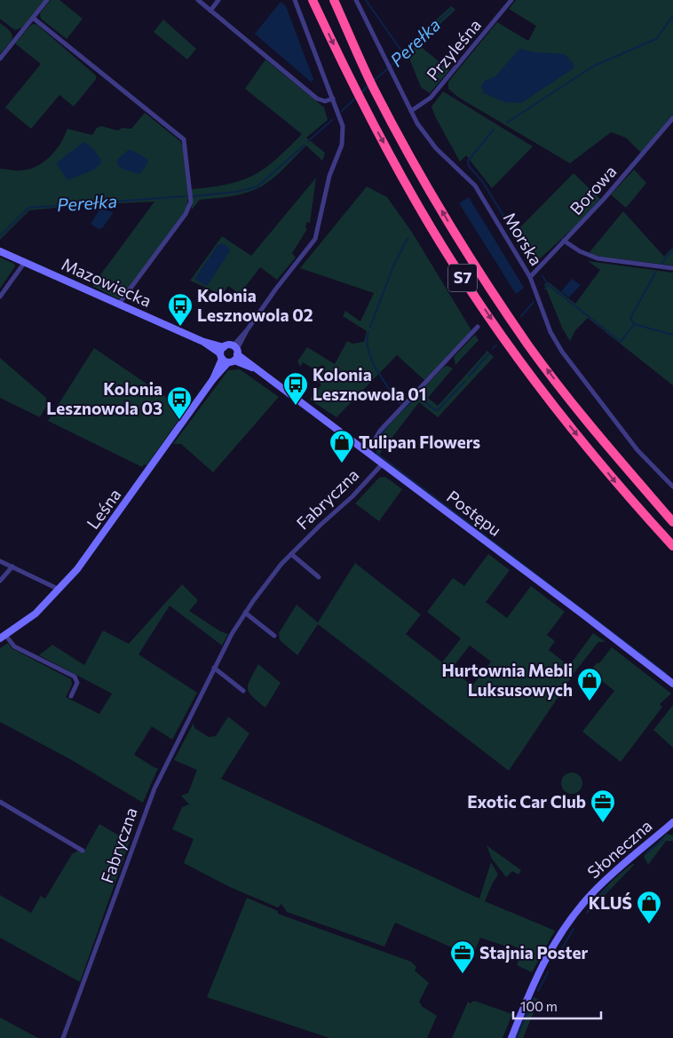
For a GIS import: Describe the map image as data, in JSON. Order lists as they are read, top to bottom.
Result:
{
  "streets": {
    "highway": ["S7"],
    "street": [
      "Przyleśna",
      "Borowa",
      "Morska",
      "Mazowiecka",
      "Fabryczna",
      "Leśna",
      "Postępu",
      "Słoneczna"
    ]
  },
  "crossings": [
    ["Przyleśna", "Morska"],
    ["Borowa", "Morska"],
    ["Mazowiecka", "Leśna"],
    ["Mazowiecka", "Postępu"],
    ["Fabryczna", "Postępu"],
    ["Leśna", "Postępu"]
  ],
  "water": ["Perełka"],
  "places": {
    "bus stop": ["Kolonia Lesznowola 02", "Kolonia Lesznowola 01", "Kolonia Lesznowola 03"],
    "shop": ["Tulipan Flowers", "Hurtownia Mebli Luksusowych", "KLUŚ"],
    "office": ["Exotic Car Club", "Stajnia Poster"]
  },
  "scale_bar": "100 m"
}
